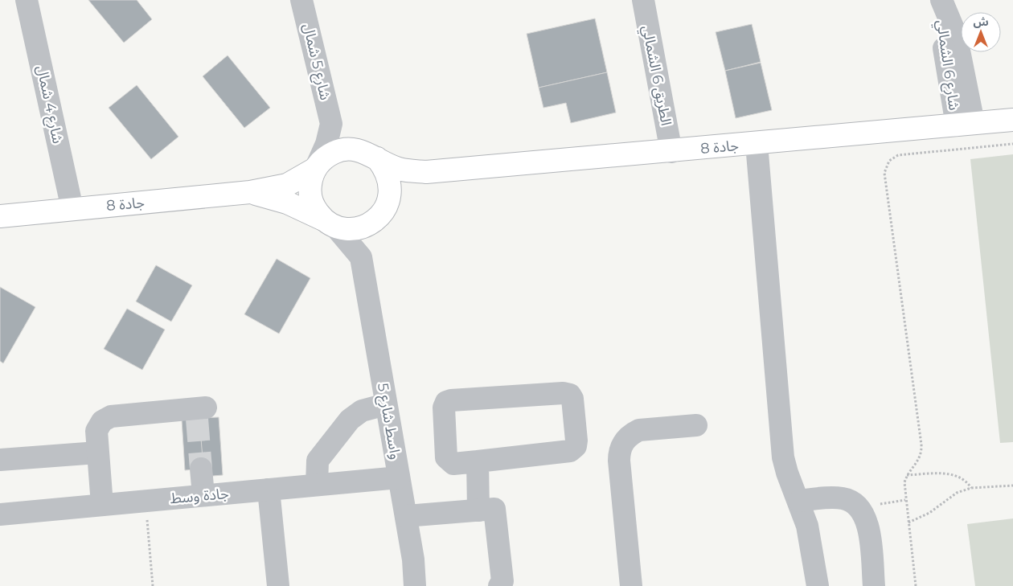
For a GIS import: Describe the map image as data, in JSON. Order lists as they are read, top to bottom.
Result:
{
  "streets": {
    "main road": ["جادة 8"],
    "street": [
      "شارع 5 شمال",
      "شارع 6 الشمالي",
      "الطريق 6 الشمالي",
      "شارع 4 شمال",
      "واسط شارع 5",
      "جادة وسط"
    ]
  },
  "crossings": [
    ["شارع 5 شمال", "جادة 8"],
    ["شارع 5 شمال", "واسط شارع 5"],
    ["شارع 6 الشمالي", "جادة 8"],
    ["الطريق 6 الشمالي", "جادة 8"],
    ["شارع 4 شمال", "جادة 8"],
    ["جادة 8", "واسط شارع 5"],
    ["واسط شارع 5", "جادة وسط"]
  ],
  "north": "top"
}
